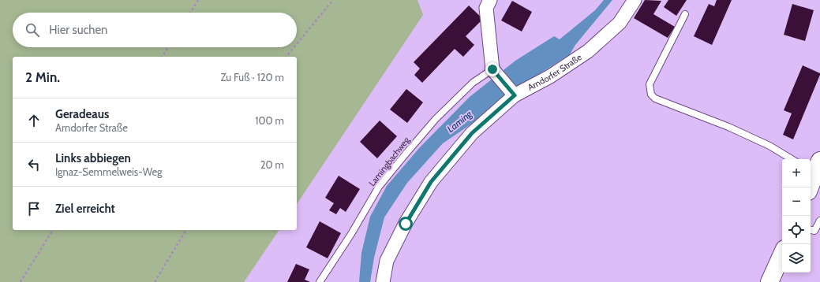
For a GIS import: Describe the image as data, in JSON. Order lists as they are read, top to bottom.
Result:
{
  "streets": {
    "street": ["Arndorfer Straße"],
    "lane": ["Lamingbachweg"]
  },
  "water": ["Laming"],
  "page": {
    "search": "Hier suchen",
    "heading": ["2 Min.", "Zu Fuß · 120 m"],
    "list": [
      ["Geradeaus", "Arndorfer Straße", "100 m"],
      ["Links abbiegen", "Ignaz-Semmelweis-Weg", "20 m"],
      "Ziel erreicht"
    ],
    "map_buttons": ["+", "−"]
  }
}
